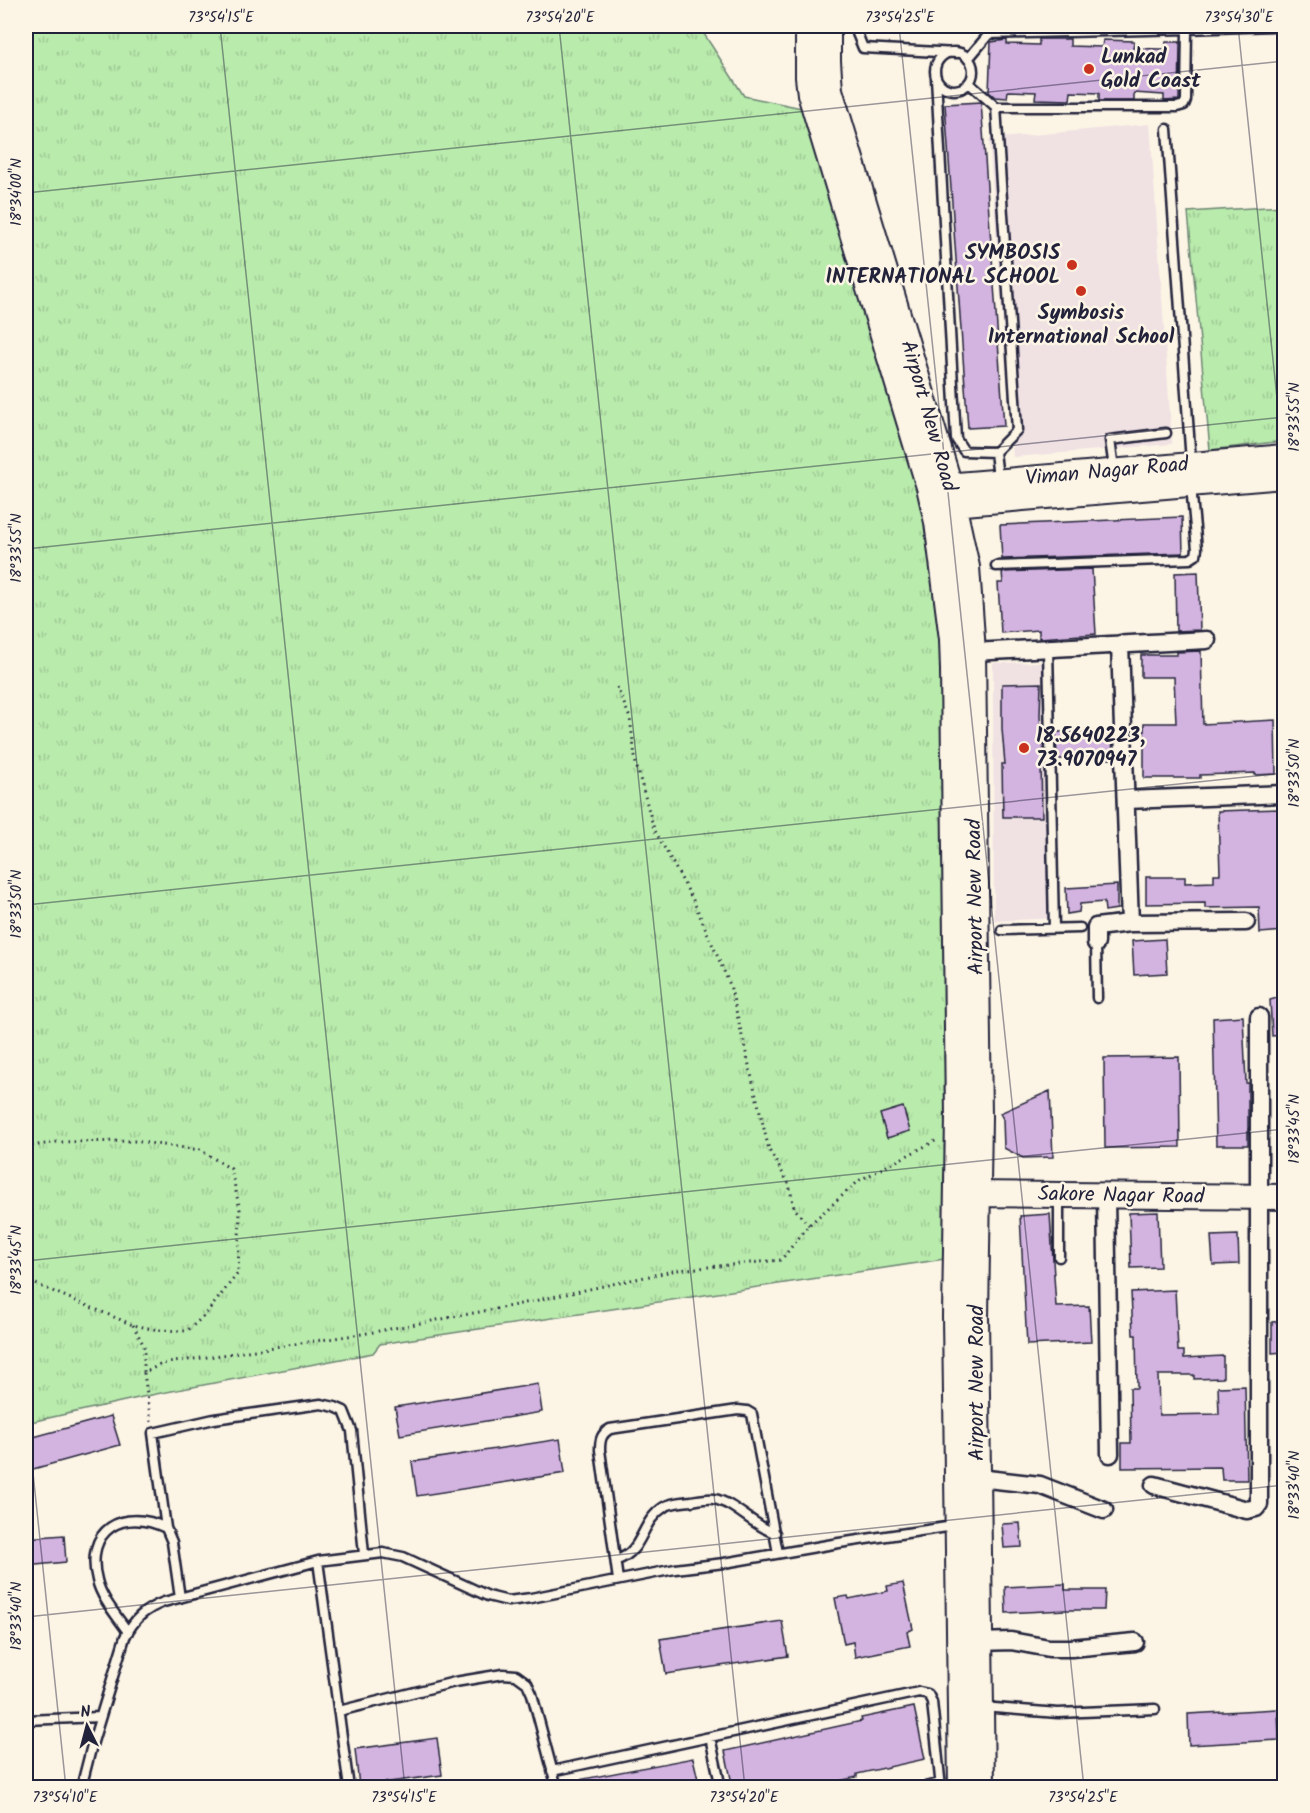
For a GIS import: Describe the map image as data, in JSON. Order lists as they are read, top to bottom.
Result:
{
  "streets": {
    "main road": ["Airport New Road", "Viman Nagar Road", "Sakore Nagar Road"]
  },
  "crossings": [
    ["Airport New Road", "Viman Nagar Road"],
    ["Airport New Road", "Sakore Nagar Road"]
  ],
  "places": [
    "Lunkad Gold Coast",
    "SYMBOSIS INTERNATIONAL SCHOOL",
    "Symbosis International School",
    "18.5640223, 73.9070947"
  ],
  "north": "top",
  "coordinates": [
    "73°54'15\"E",
    "73°54'20\"E",
    "73°54'25\"E",
    "73°54'30\"E",
    "18°34'00\"N",
    "18°33'55\"N",
    "18°33'50\"N",
    "18°33'45\"N",
    "18°33'40\"N",
    "73°54'10\"E"
  ]
}
